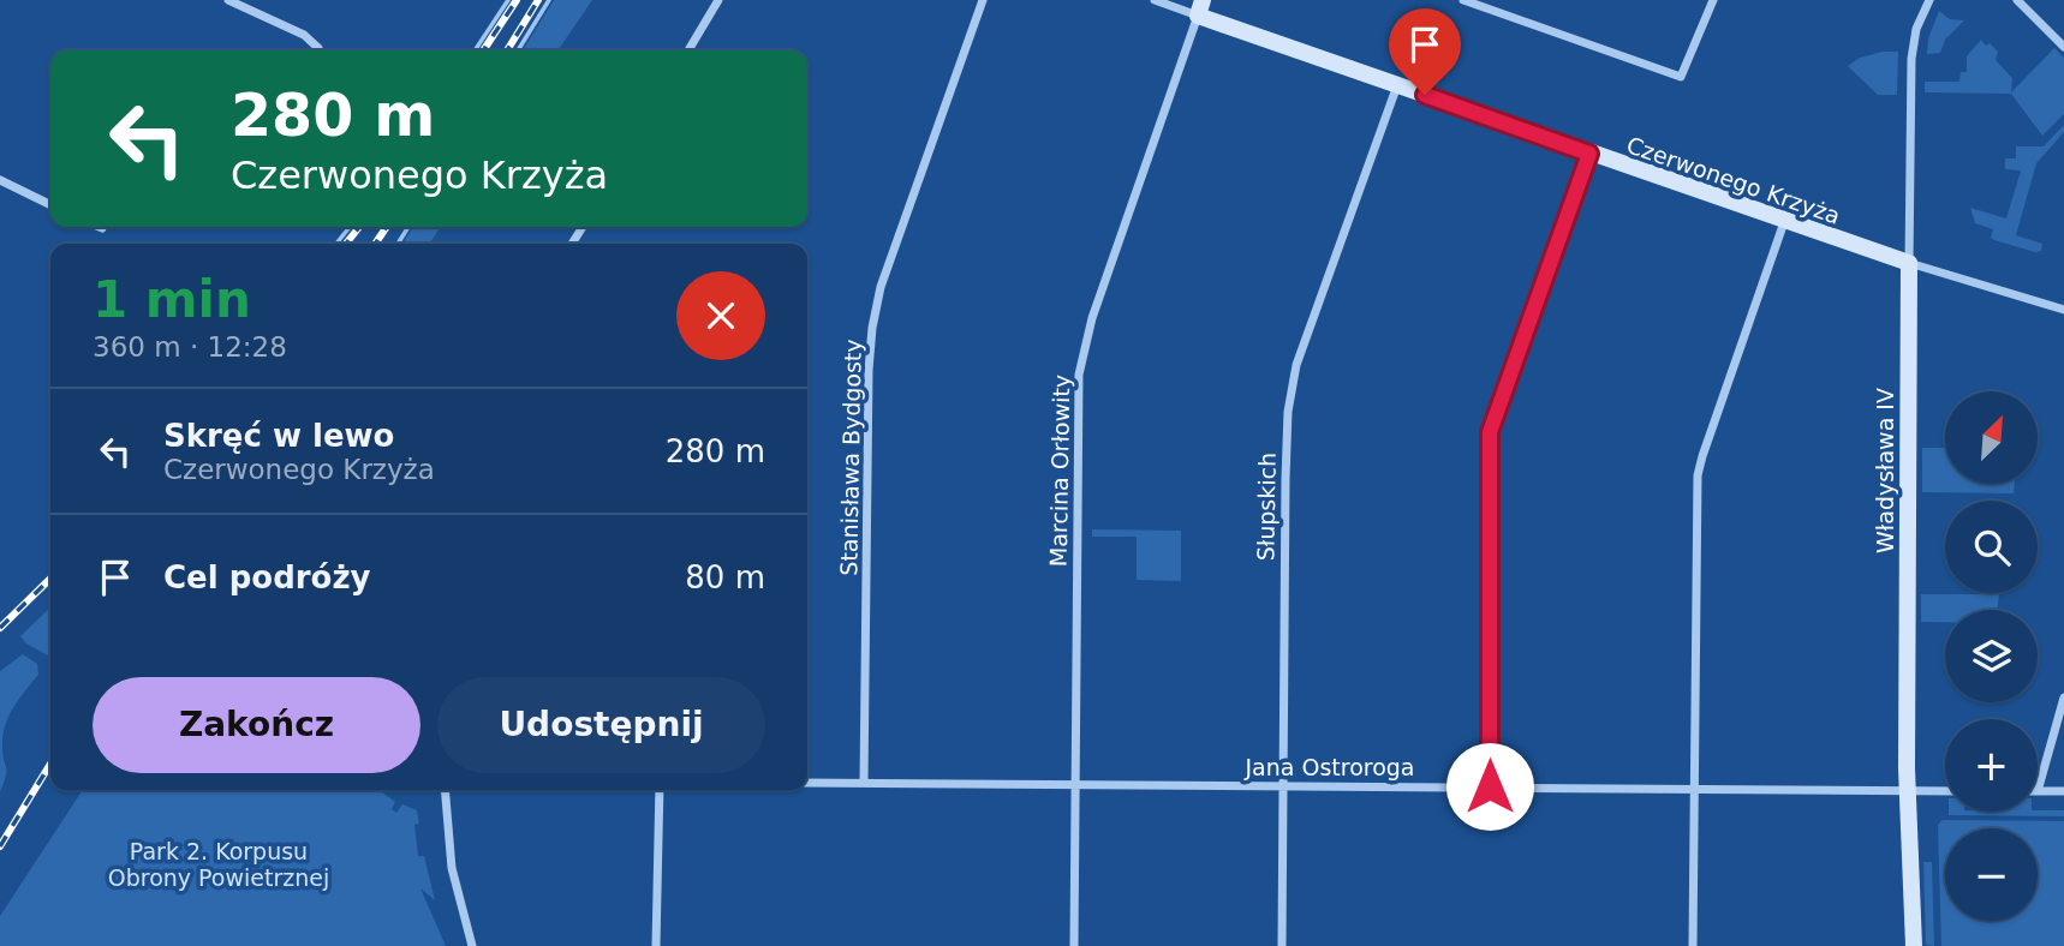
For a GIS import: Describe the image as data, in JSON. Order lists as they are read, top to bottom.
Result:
{
  "streets": {
    "street": [
      "Czerwonego Krzyża",
      "Stanisława Bydgosty",
      "Marcina Orłowity",
      "Władysława IV",
      "Słupskich",
      "Jana Ostroroga"
    ]
  },
  "crossings": [
    ["Czerwonego Krzyża", "Marcina Orłowity"],
    ["Czerwonego Krzyża", "Władysława IV"],
    ["Czerwonego Krzyża", "Słupskich"],
    ["Stanisława Bydgosty", "Jana Ostroroga"],
    ["Marcina Orłowity", "Jana Ostroroga"],
    ["Władysława IV", "Jana Ostroroga"],
    ["Słupskich", "Jana Ostroroga"]
  ],
  "parks": ["Park 2. Korpusu Obrony Powietrznej"],
  "north": "top right",
  "page": {
    "turn": ["280 m", "Czerwonego Krzyża"],
    "heading": ["1 min", "360 m · 12:28"],
    "list": [
      {
        "name": "Skręć w lewo",
        "note": "Czerwonego Krzyża",
        "value": "280 m"
      },
      {
        "name": "Cel podróży",
        "value": "80 m"
      }
    ],
    "map_buttons": ["+", "−"],
    "buttons": ["Zakończ", "Udostępnij"]
  }
}
